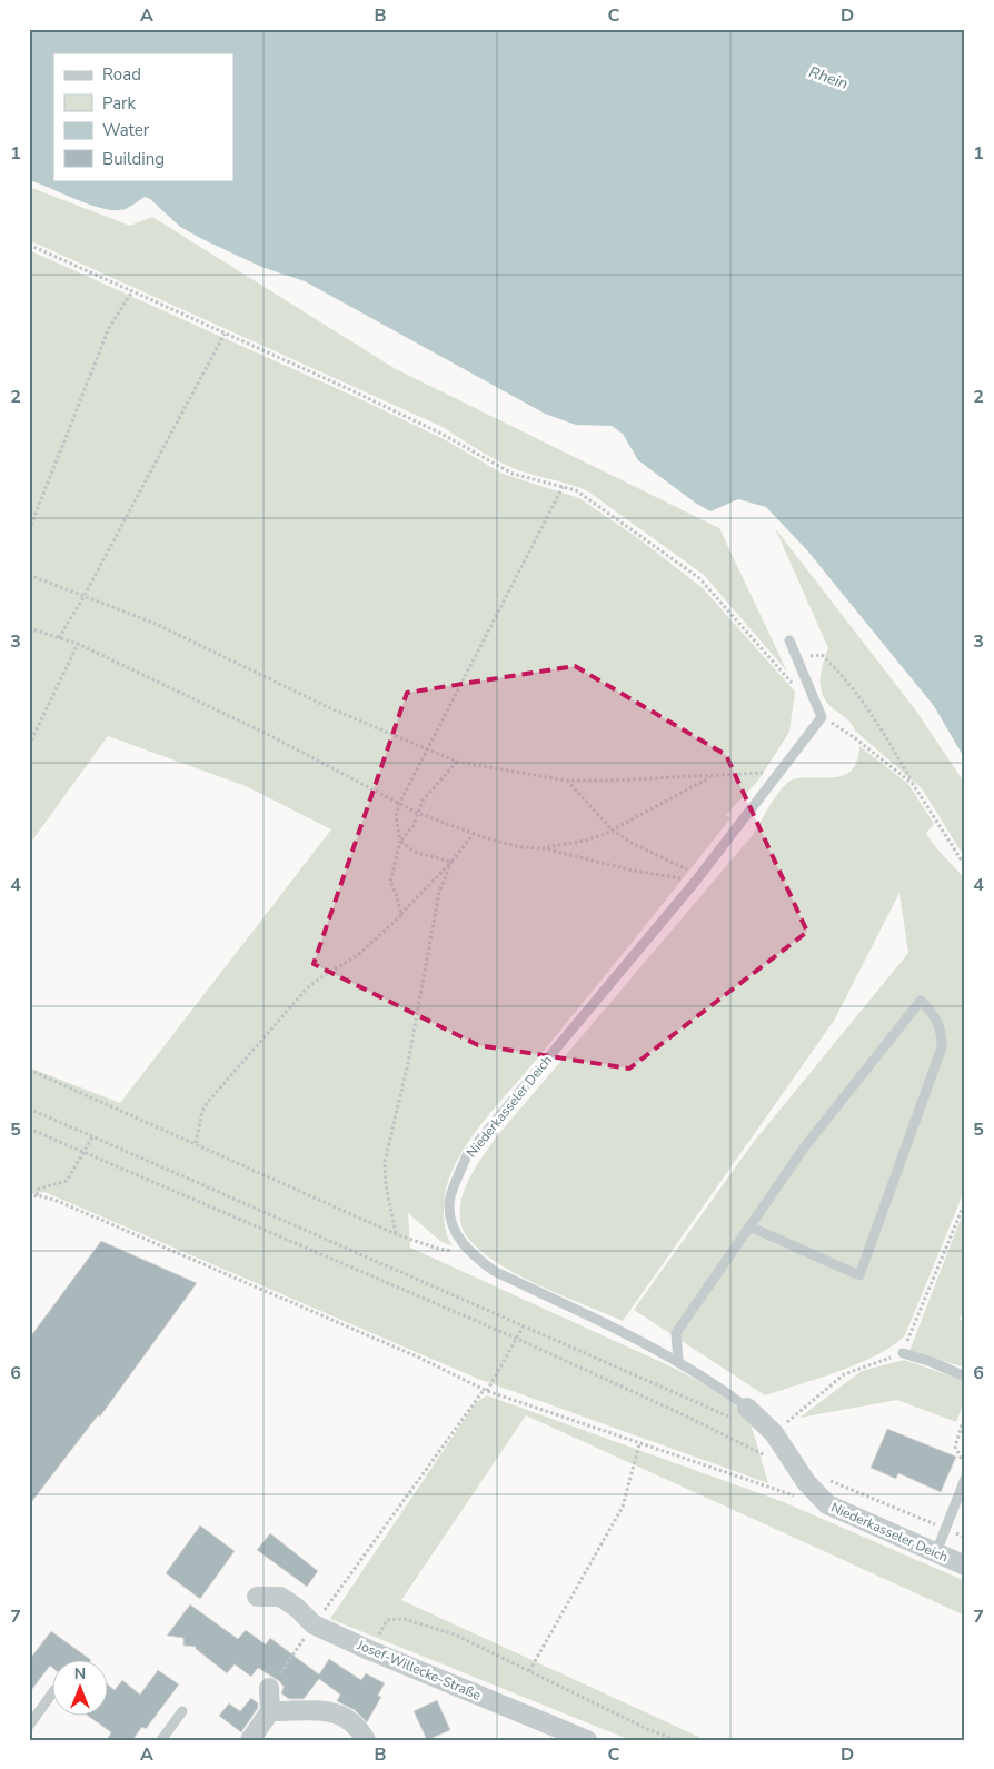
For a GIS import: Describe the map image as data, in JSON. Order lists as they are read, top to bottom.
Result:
{
  "streets": {
    "street": ["Niederkasseler Deich", "Josef-Willecke-Straße"]
  },
  "water": ["Rhein"],
  "legend": [
    "Road",
    "Park",
    "Water",
    "Building"
  ],
  "north": "top",
  "grid": {
    "columns": [
      "A",
      "B",
      "C",
      "D"
    ],
    "rows": [
      "1",
      "2",
      "3",
      "4",
      "5",
      "6",
      "7"
    ]
  }
}
